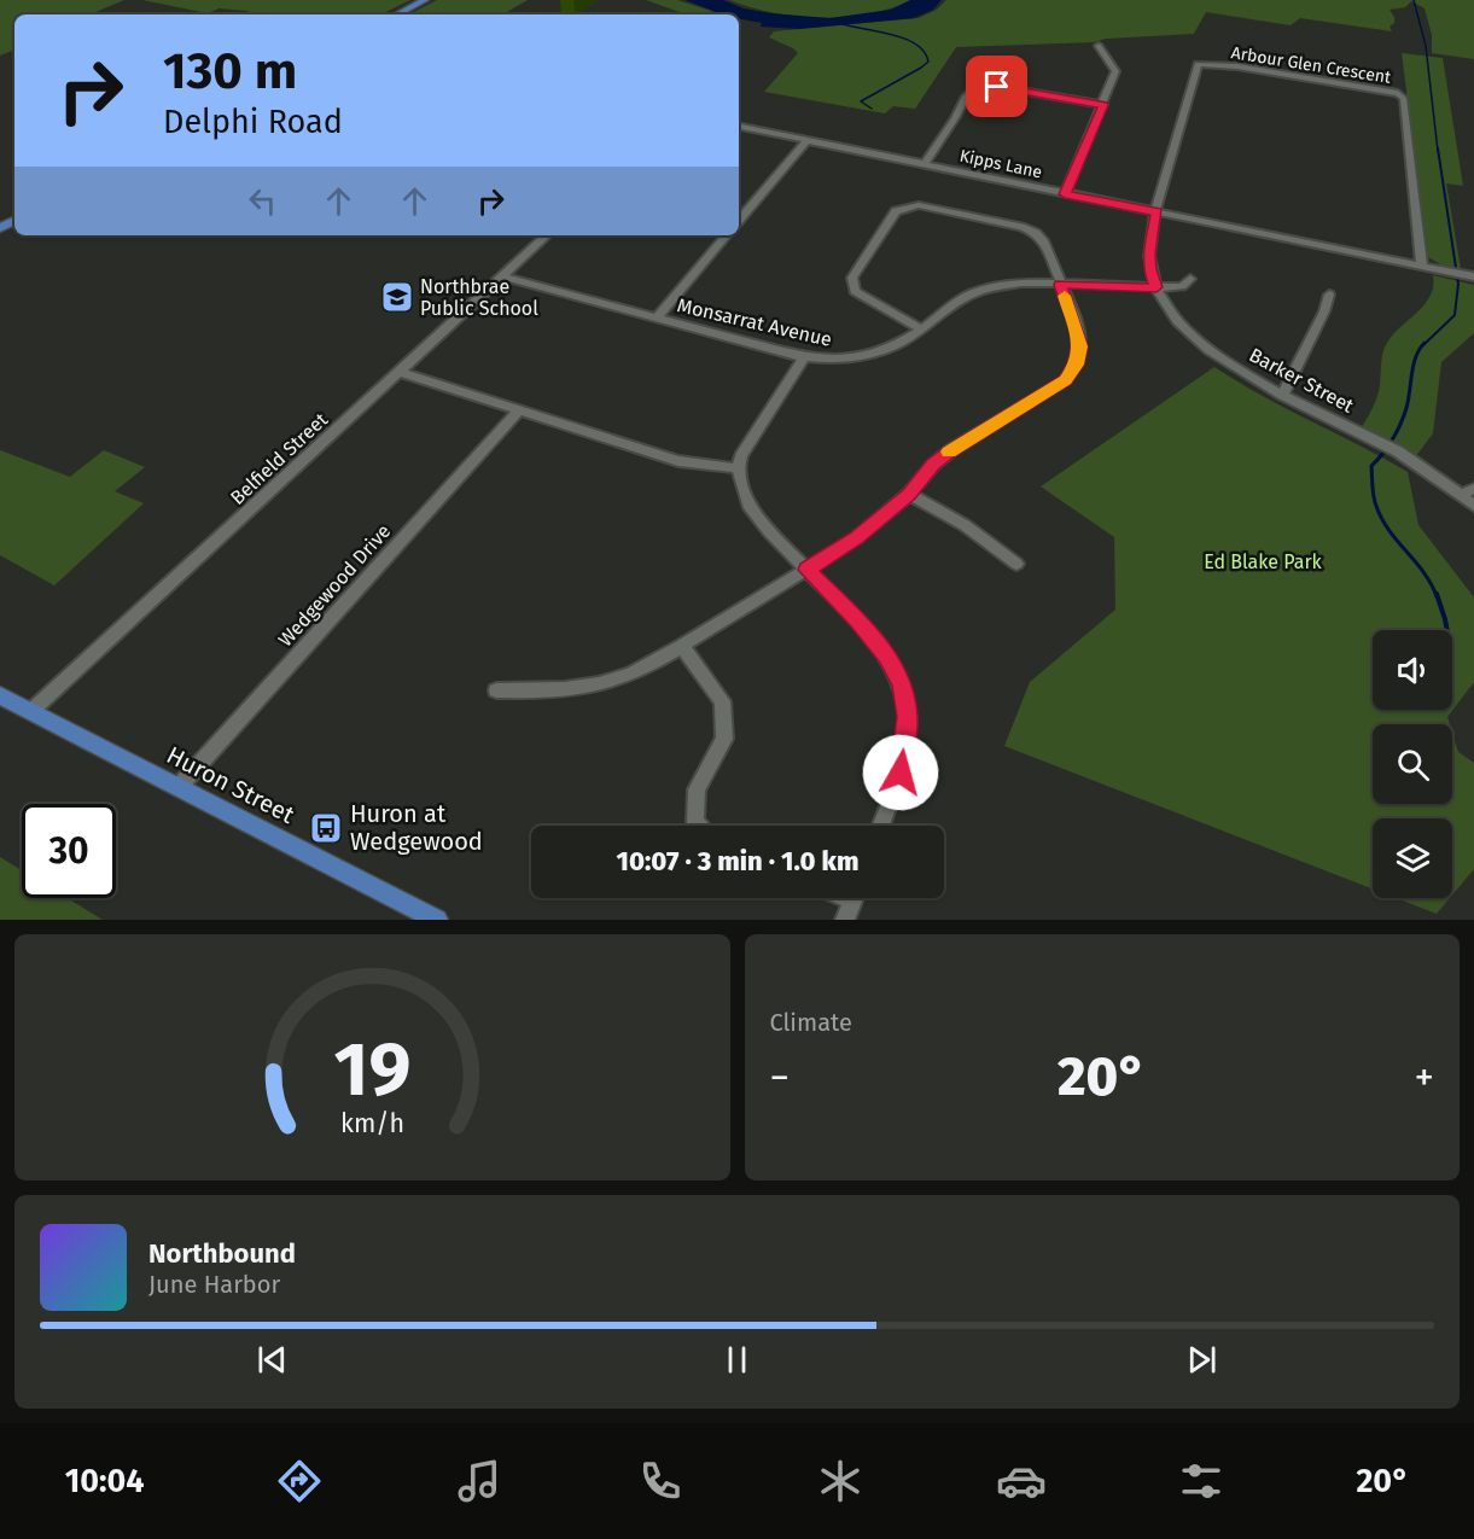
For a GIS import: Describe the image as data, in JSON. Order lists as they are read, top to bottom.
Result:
{
  "streets": {
    "main road": ["Huron Street"],
    "street": [
      "Arbour Glen Crescent",
      "Kipps Lane",
      "Monsarrat Avenue",
      "Barker Street",
      "Belfield Street",
      "Wedgewood Drive"
    ]
  },
  "crossings": [
    ["Arbour Glen Crescent", "Kipps Lane"],
    ["Arbour Glen Crescent", "Barker Street"],
    ["Kipps Lane", "Barker Street"],
    ["Monsarrat Avenue", "Barker Street"],
    ["Monsarrat Avenue", "Belfield Street"],
    ["Belfield Street", "Huron Street"],
    ["Wedgewood Drive", "Huron Street"]
  ],
  "parks": ["Ed Blake Park"],
  "places": {
    "school or university": ["Northbrae Public School"],
    "bus stop": ["Huron at Wedgewood"]
  },
  "page": {
    "turn": ["130 m", "Delphi Road"],
    "limit": "30",
    "trip": "10:07 · 3 min · 1.0 km",
    "tile": "Climate",
    "heat": ["−", "20°", "+"],
    "song": ["Northbound", "June Harbor"],
    "tabs": ["10:04", "20°"],
    "gauge": ["19", "km/h"]
  }
}
